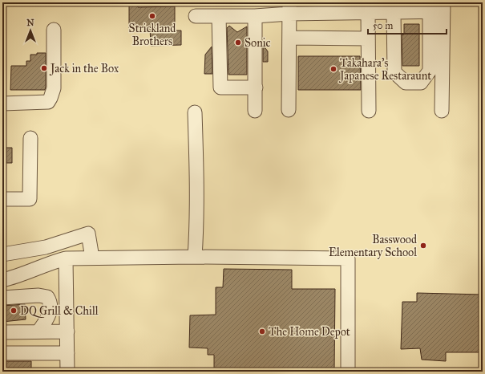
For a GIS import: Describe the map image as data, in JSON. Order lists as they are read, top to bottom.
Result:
{
  "places": [
    "Strickland Brothers",
    "Sonic",
    "Jack in the Box",
    "Takahara's Japanese Restaraunt",
    "Basswood Elementary School",
    "DQ Grill & Chill",
    "The Home Depot"
  ],
  "scale_bar": "50 m",
  "north": "top"
}
